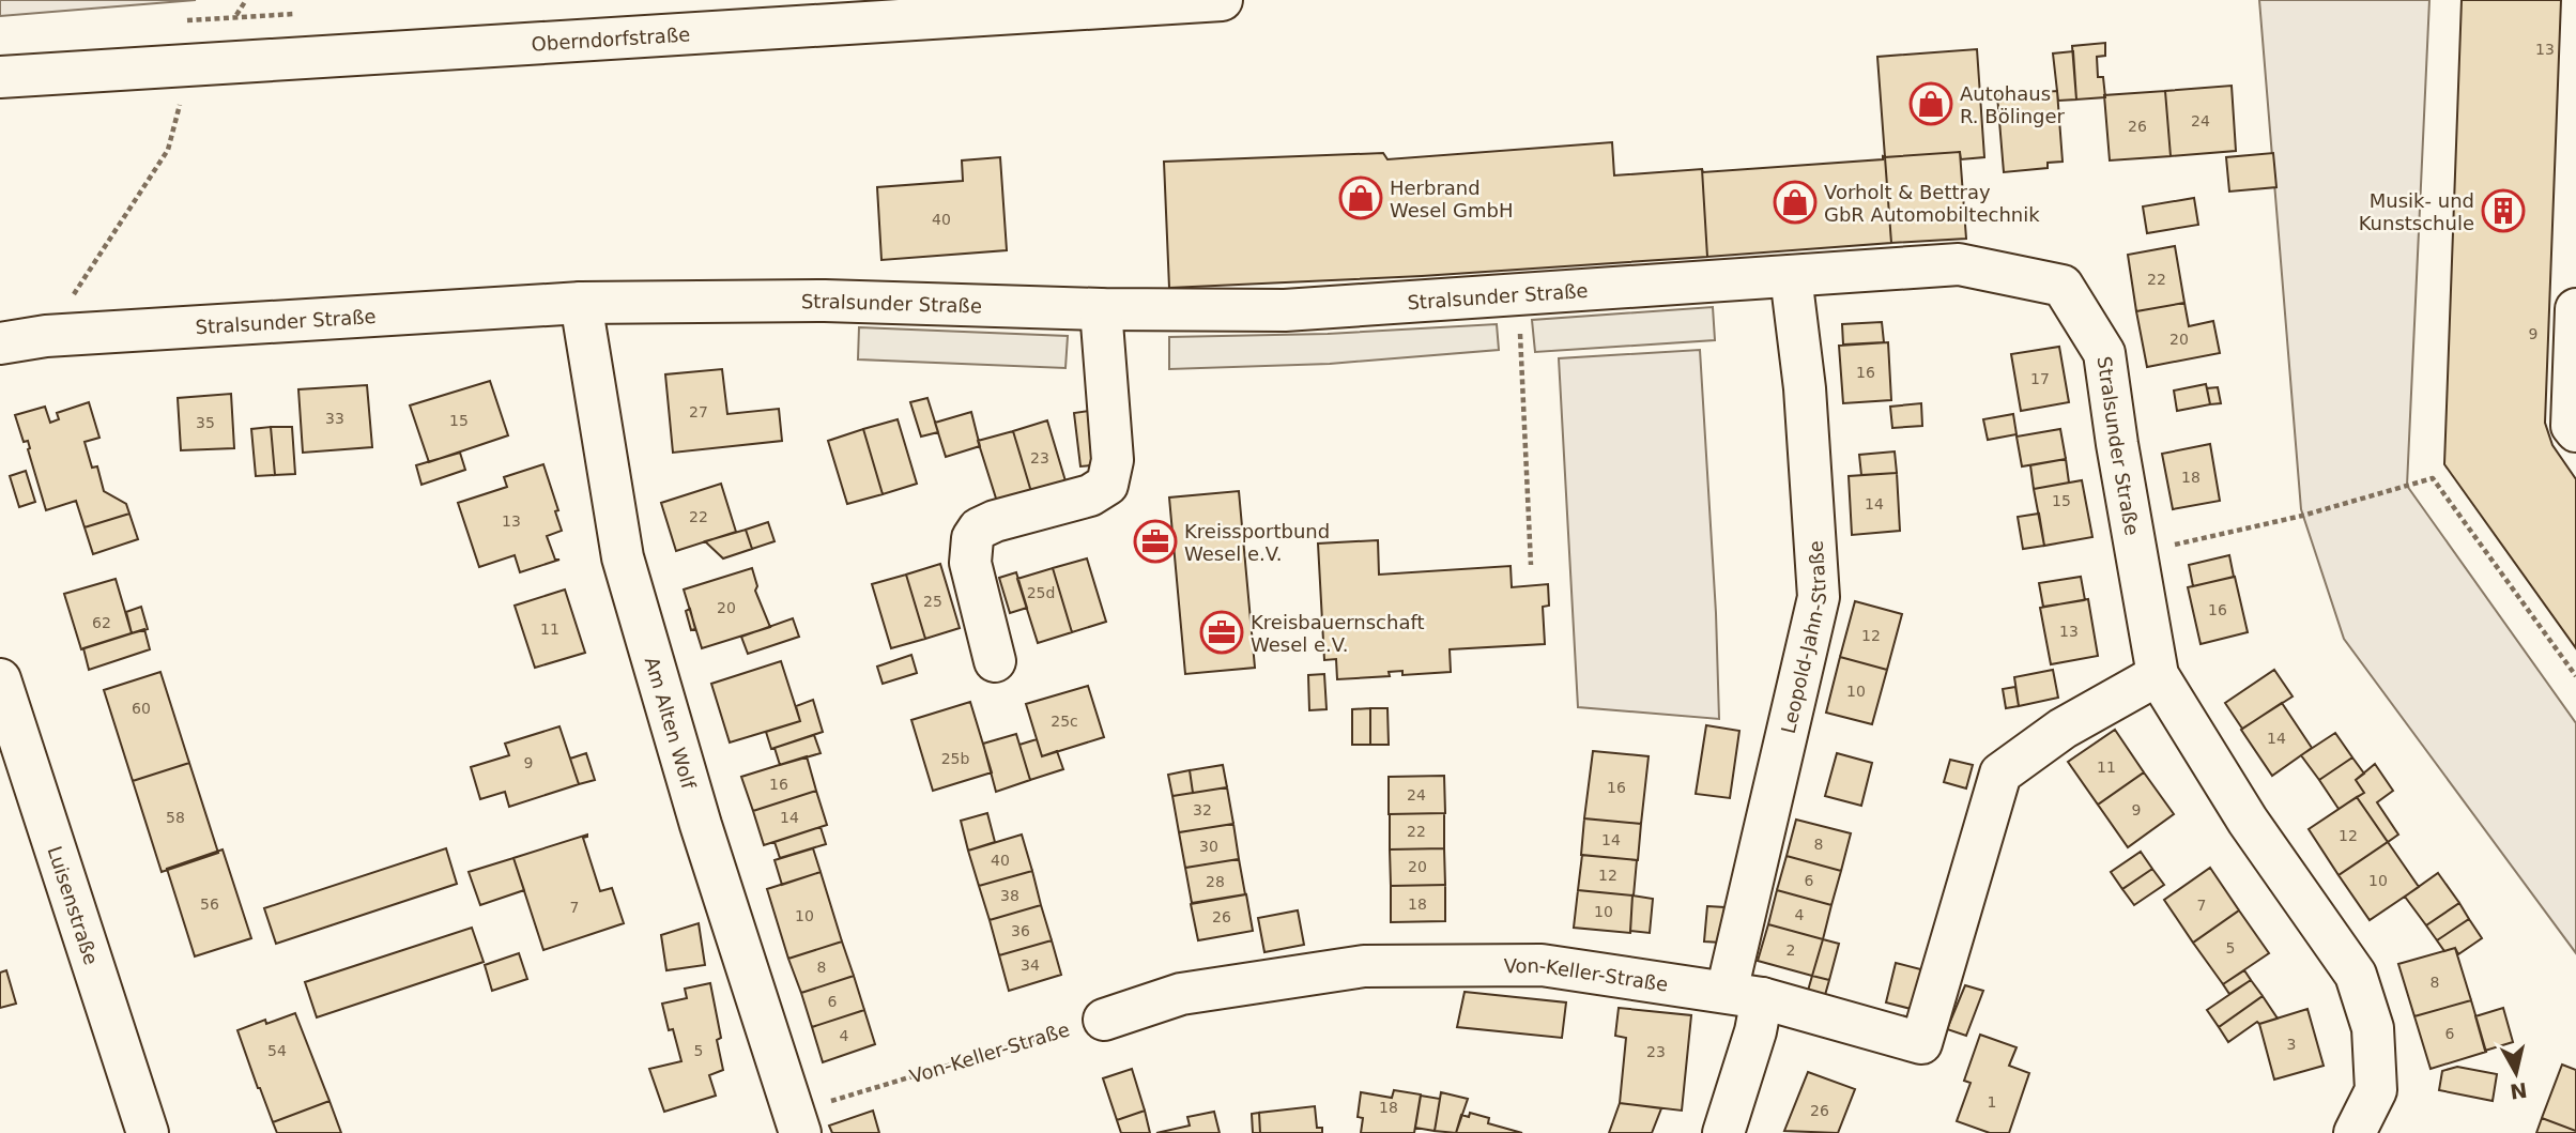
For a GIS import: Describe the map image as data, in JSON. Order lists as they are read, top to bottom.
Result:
{
  "streets": {
    "street": [
      "Oberndorfstraße",
      "Stralsunder Straße",
      "Leopold-Jahn-Straße",
      "Am Alten Wolf",
      "Luisenstraße",
      "Von-Keller-Straße"
    ]
  },
  "crossings": [
    ["Stralsunder Straße", "Leopold-Jahn-Straße"],
    ["Stralsunder Straße", "Am Alten Wolf"],
    ["Stralsunder Straße", "Von-Keller-Straße"],
    ["Leopold-Jahn-Straße", "Von-Keller-Straße"],
    ["Am Alten Wolf", "Von-Keller-Straße"]
  ],
  "places": {
    "shop": ["Autohaus R. Bölinger", "Herbrand Wesel GmbH", "Vorholt & Bettray GbR Automobiltechnik"],
    "building": ["Musik- und Kunstschule"],
    "office": ["Kreissportbund Wesel e.V.", "Kreisbauernschaft Wesel e.V."]
  },
  "house_numbers": [
    "13",
    "24",
    "26",
    "40",
    "22",
    "9",
    "20",
    "16",
    "17",
    "27",
    "33",
    "15",
    "35",
    "23",
    "18",
    "15",
    "14",
    "22",
    "13",
    "25d",
    "25",
    "20",
    "16",
    "62",
    "11",
    "13",
    "12",
    "10",
    "60",
    "25c",
    "14",
    "25b",
    "9",
    "11",
    "16",
    "16",
    "24",
    "32",
    "9",
    "58",
    "14",
    "22",
    "12",
    "14",
    "8",
    "30",
    "40",
    "20",
    "12",
    "6",
    "10",
    "28",
    "38",
    "56",
    "18",
    "7",
    "7",
    "10",
    "4",
    "10",
    "26",
    "36",
    "5",
    "2",
    "34",
    "8",
    "8",
    "6",
    "6",
    "4",
    "3",
    "54",
    "5",
    "23",
    "1",
    "18",
    "26"
  ],
  "north": "bottom"
}
